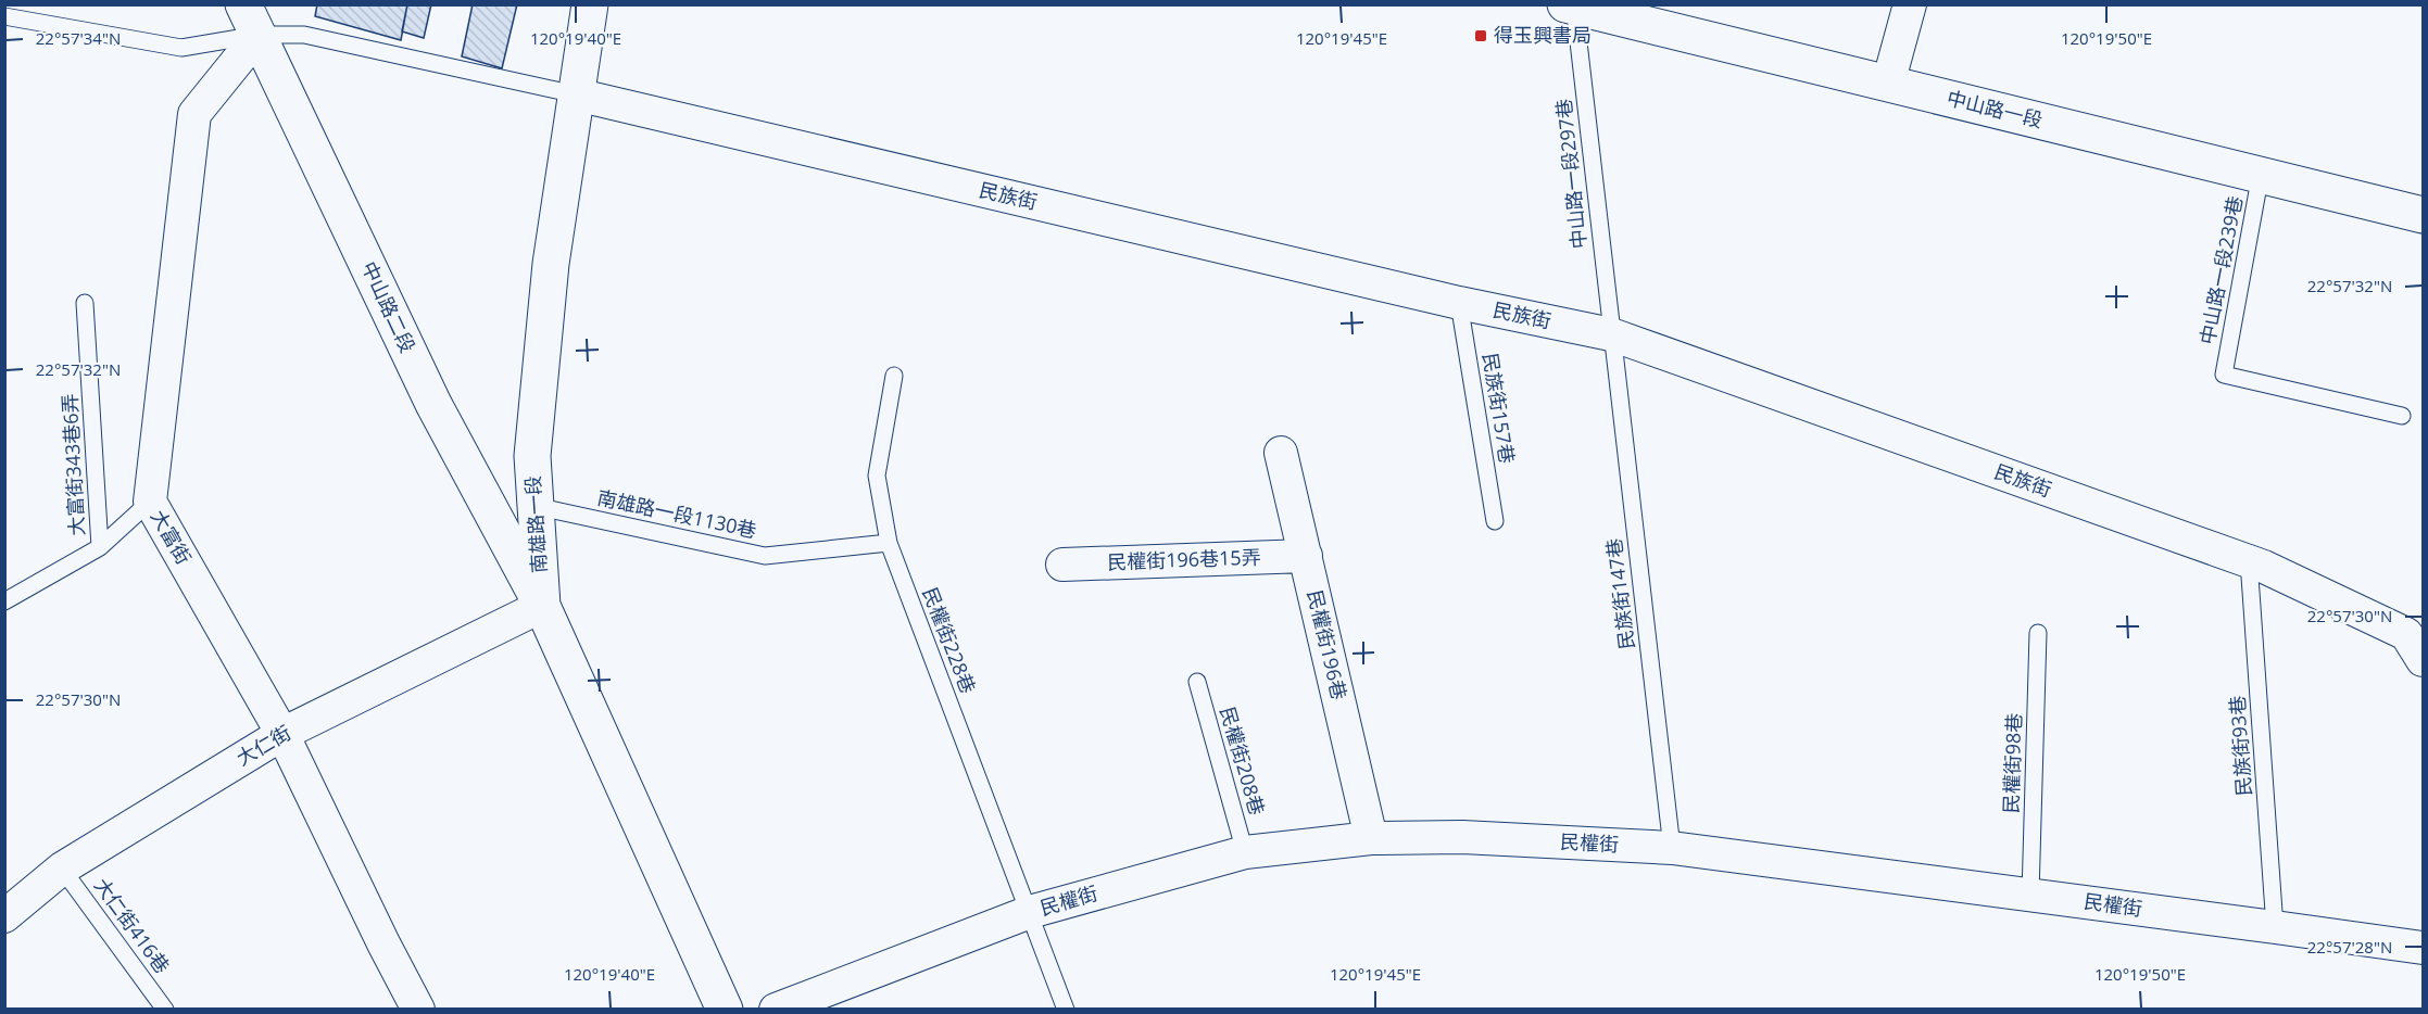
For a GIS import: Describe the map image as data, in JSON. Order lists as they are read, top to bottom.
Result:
{
  "streets": {
    "street": [
      "中山路一段",
      "民族街",
      "中山路二段",
      "南雄路一段",
      "大富街",
      "民權街196巷15弄",
      "民權街196巷",
      "大仁街",
      "民權街"
    ],
    "lane": [
      "中山路一段297巷",
      "中山路一段239巷",
      "民族街157巷",
      "大富街343巷6弄",
      "南雄路一段1130巷",
      "民族街147巷",
      "民權街228巷",
      "民族街93巷",
      "民權街208巷",
      "民權街98巷",
      "大仁街416巷"
    ]
  },
  "crossings": [
    ["中山路一段", "中山路一段297巷"],
    ["中山路一段", "中山路一段239巷"],
    ["中山路一段297巷", "民族街"],
    ["中山路一段297巷", "民族街147巷"],
    ["民族街", "民族街157巷"],
    ["民族街", "南雄路一段"],
    ["民族街", "民族街147巷"],
    ["民族街", "民族街93巷"],
    ["中山路二段", "南雄路一段"],
    ["中山路二段", "大富街"],
    ["中山路二段", "大仁街"],
    ["南雄路一段1130巷", "南雄路一段"],
    ["南雄路一段1130巷", "民權街228巷"],
    ["南雄路一段", "大仁街"],
    ["大富街", "大仁街"],
    ["民權街196巷15弄", "民權街196巷"],
    ["民族街147巷", "民權街"],
    ["民權街228巷", "民權街"],
    ["民權街196巷", "民權街"],
    ["大仁街", "大仁街416巷"],
    ["民族街93巷", "民權街"],
    ["民權街208巷", "民權街"],
    ["民權街98巷", "民權街"]
  ],
  "places": {
    "transit": ["得玉興書局"]
  },
  "coordinates": [
    "120°19'40\"E",
    "120°19'45\"E",
    "120°19'50\"E",
    "22°57'34\"N",
    "22°57'32\"N",
    "22°57'30\"N",
    "22°57'28\"N"
  ]
}
